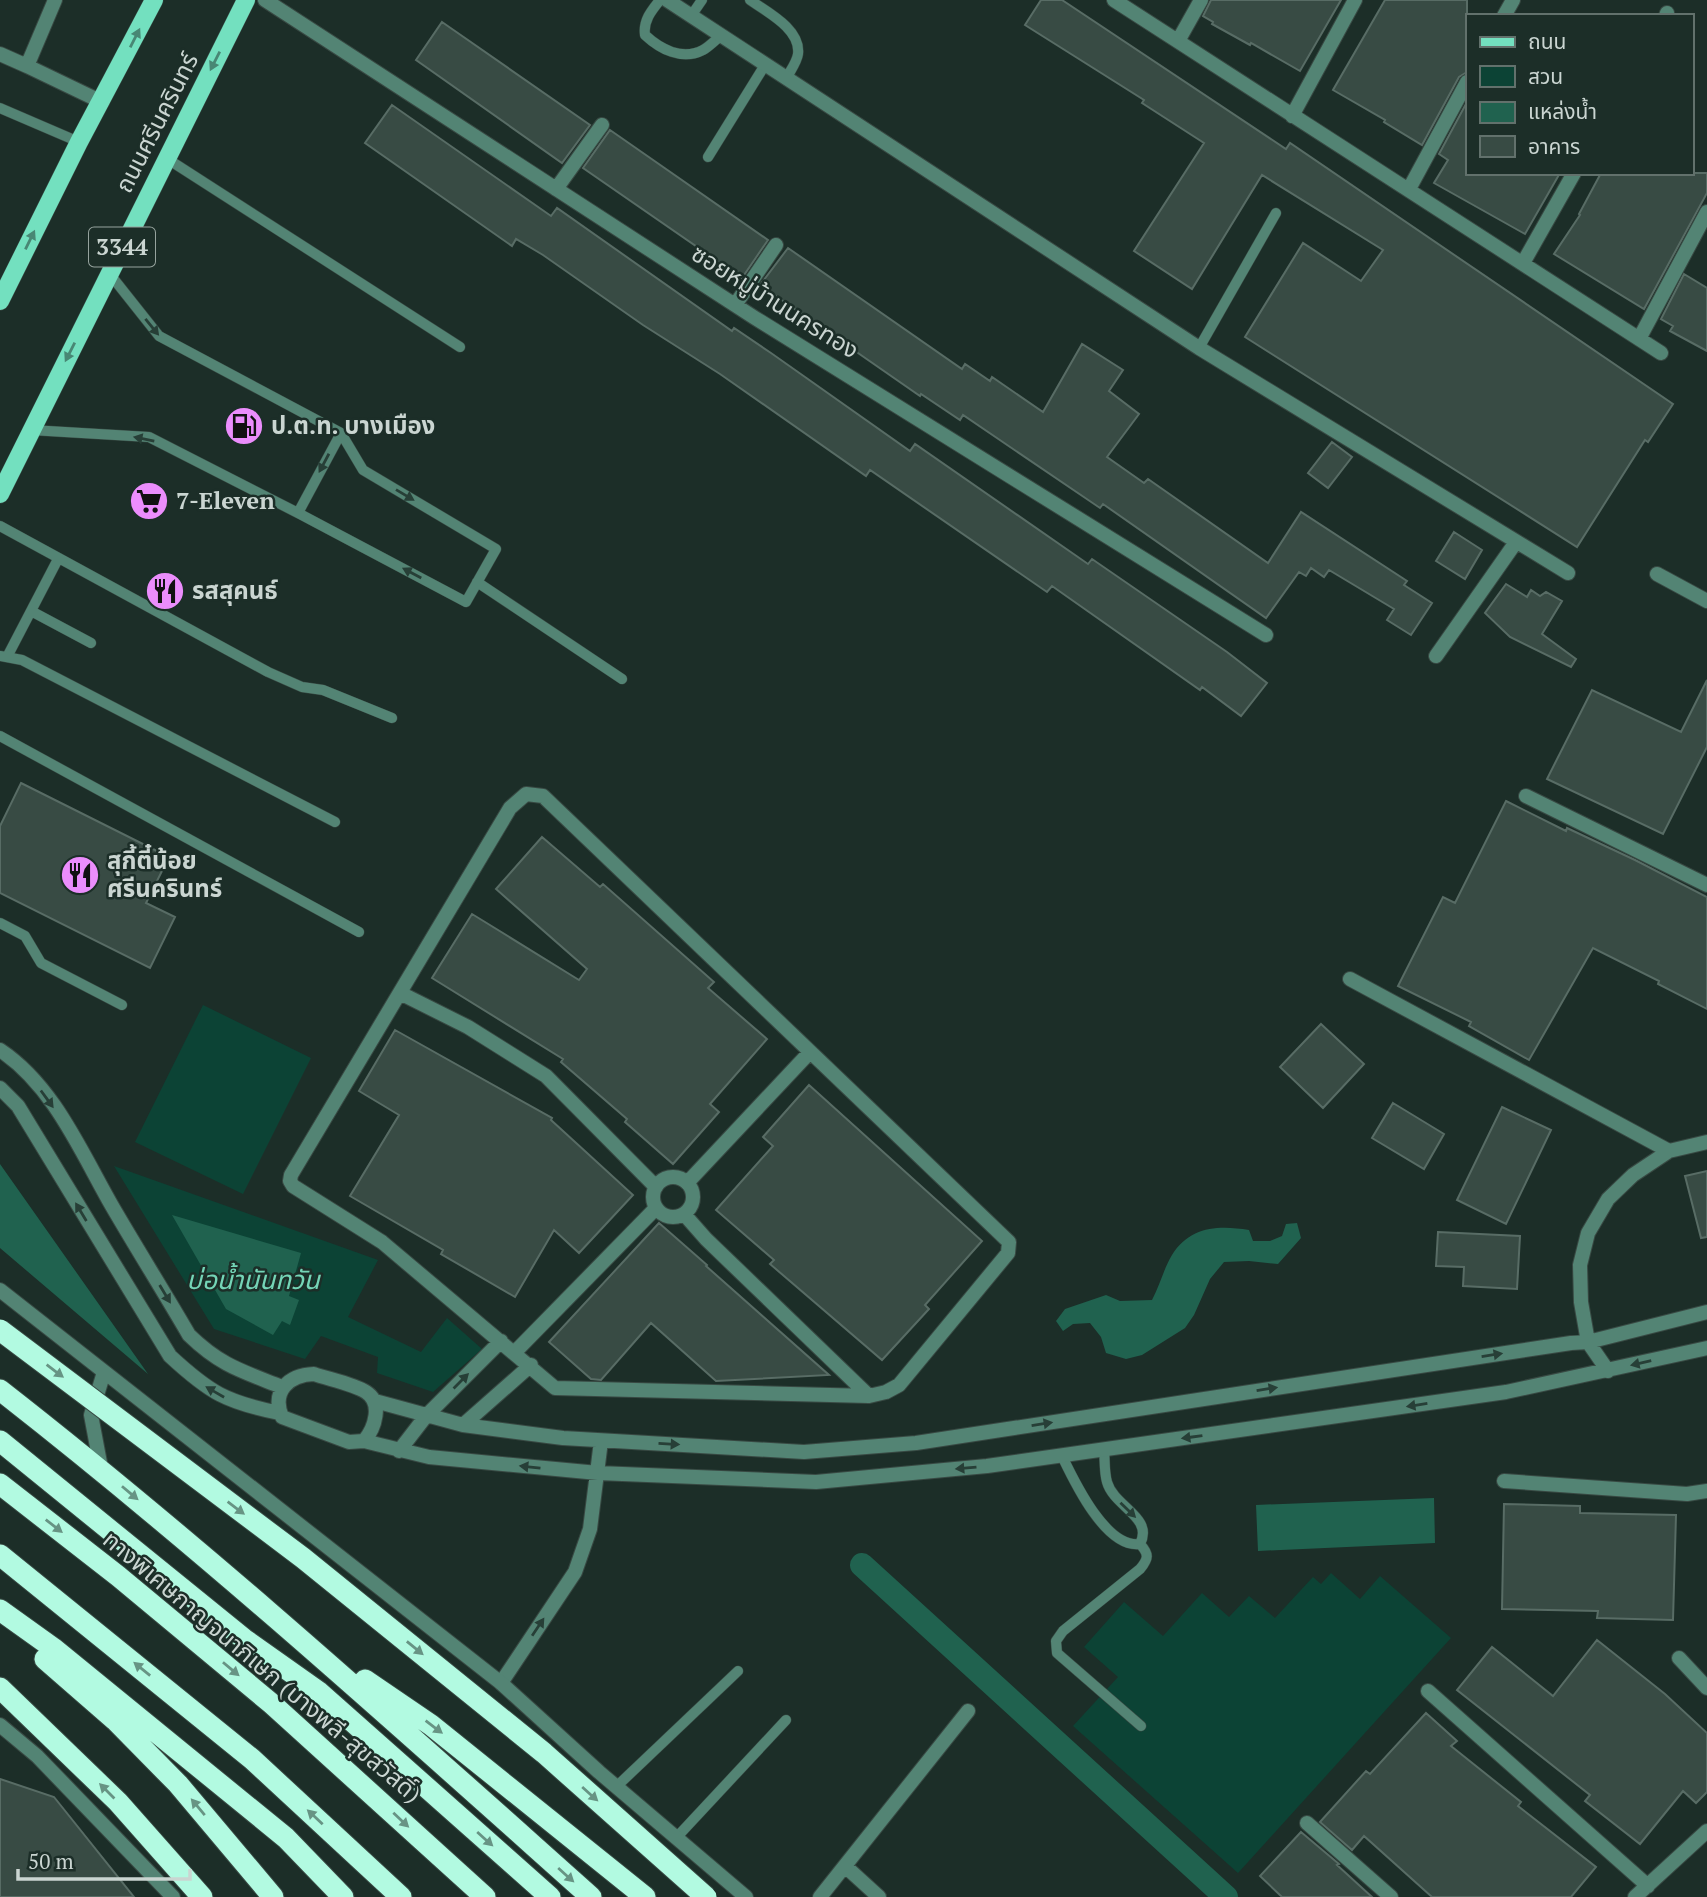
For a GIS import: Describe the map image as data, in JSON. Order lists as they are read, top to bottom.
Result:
{
  "streets": {
    "highway": ["ทางพิเศษกาญจนาภิเษก (บางพลี-สุขสวัสดิ์)"],
    "main road": ["ถนนศรีนครินทร์", "3344"],
    "street": ["ซอยหมู่บ้านนครทอง"]
  },
  "water": ["บ่อน้ำนันทวัน"],
  "places": {
    "fuel station": ["ป.ต.ท. บางเมือง"],
    "supermarket": ["7-Eleven"],
    "restaurant": ["รสสุคนธ์", "สุกี้ตี๋น้อย ศรีนครินทร์"]
  },
  "legend": [
    "ถนน",
    "สวน",
    "แหล่งน้ำ",
    "อาคาร"
  ],
  "scale_bar": "50 m"
}
